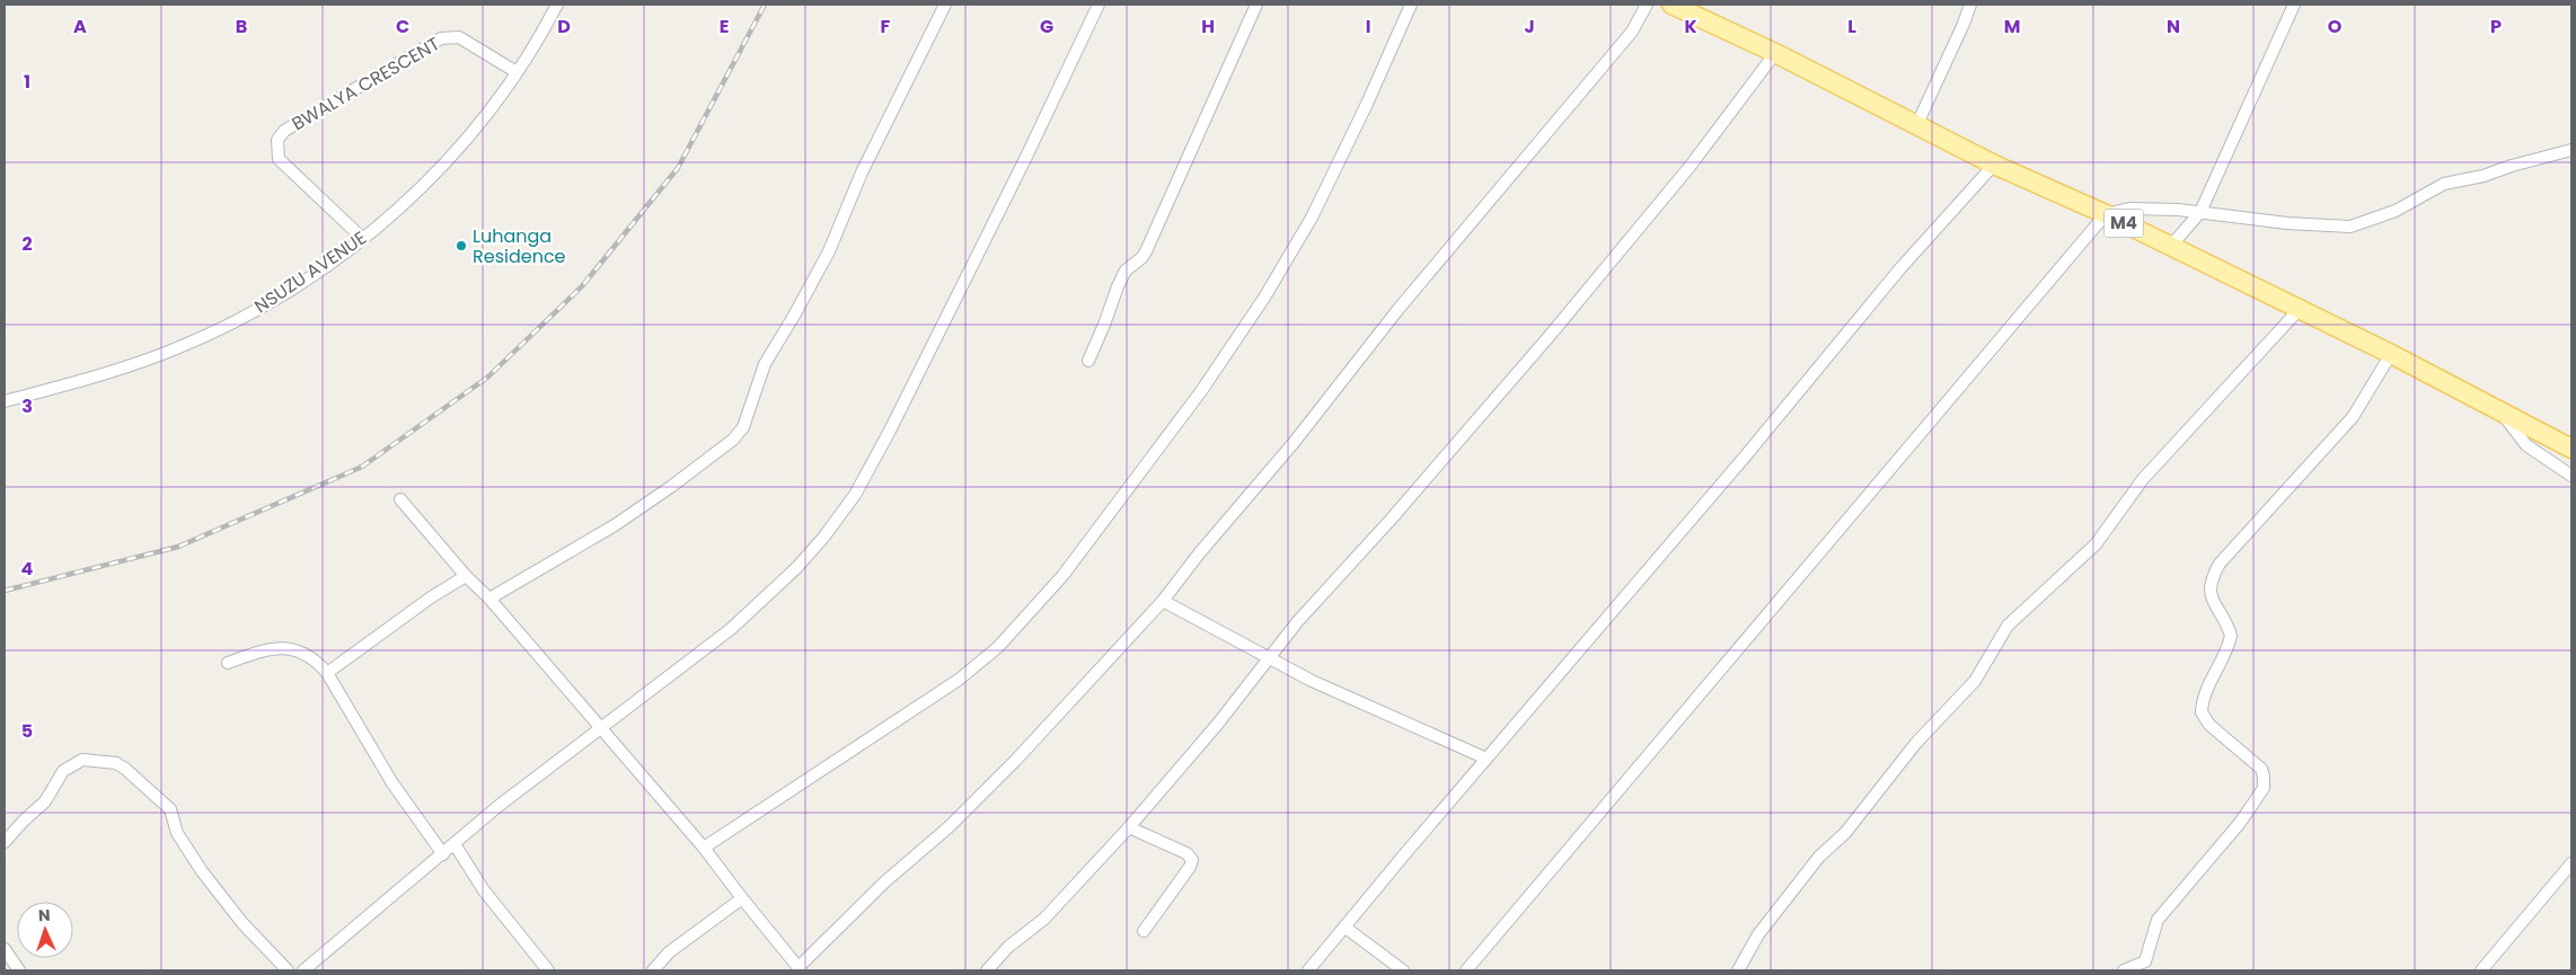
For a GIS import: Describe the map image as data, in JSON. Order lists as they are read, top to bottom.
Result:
{
  "streets": {
    "main road": ["M4"],
    "street": ["BWALYA CRESCENT", "NSUZU AVENUE"]
  },
  "crossings": [
    ["BWALYA CRESCENT", "NSUZU AVENUE"]
  ],
  "places": ["Luhanga Residence"],
  "north": "top",
  "grid": {
    "columns": [
      "A",
      "B",
      "C",
      "D",
      "E",
      "F",
      "G",
      "H",
      "I",
      "J",
      "K",
      "L",
      "M",
      "N",
      "O",
      "P"
    ],
    "rows": [
      "1",
      "2",
      "3",
      "4",
      "5"
    ]
  }
}
